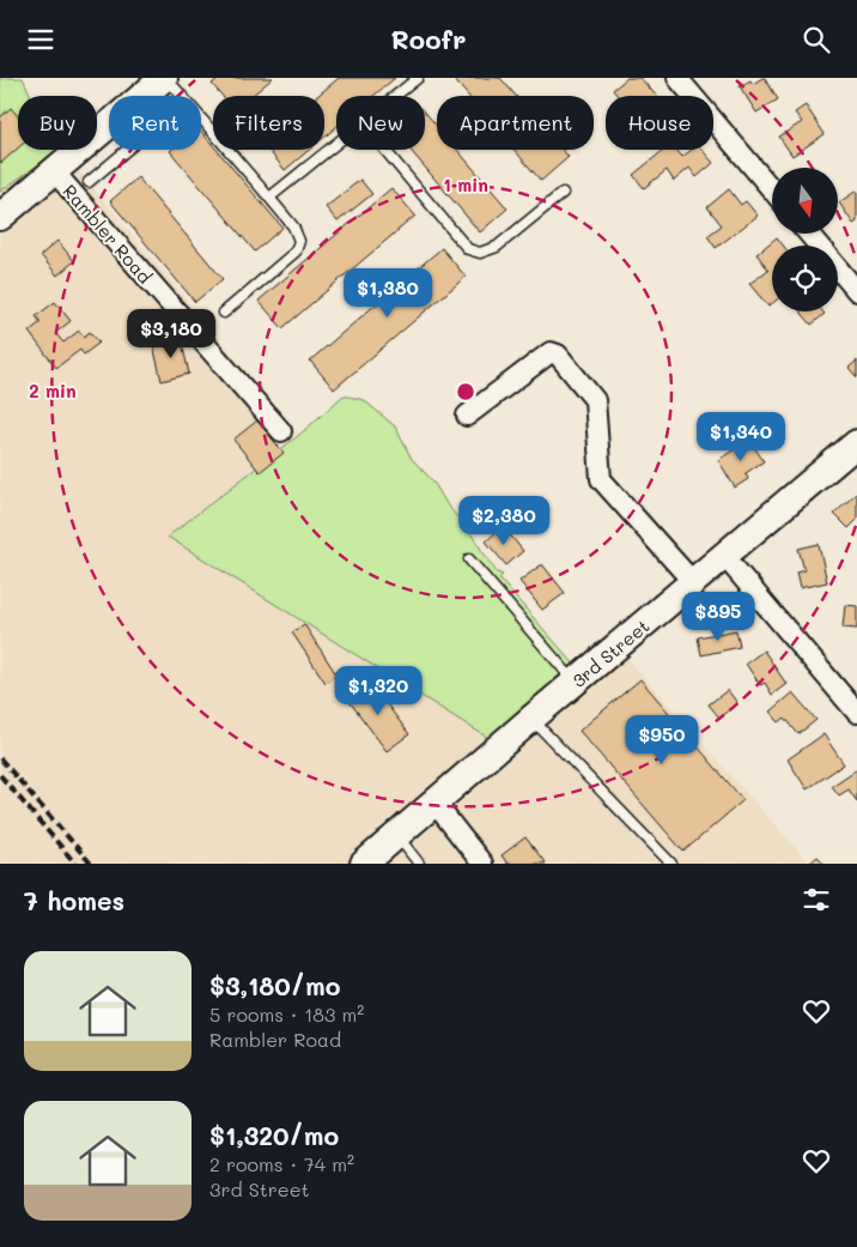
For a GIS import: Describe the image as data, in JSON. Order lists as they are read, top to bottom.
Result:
{
  "streets": {
    "street": ["Rambler Road", "3rd Street"]
  },
  "north": "bottom",
  "page": {
    "header": "Roofr",
    "chip": [
      "Buy",
      "Rent",
      "Filters",
      "New",
      "Apartment",
      "House"
    ],
    "price": [
      "$1,380",
      "$3,180",
      "$1,340",
      "$2,380",
      "$895",
      "$1,320",
      "$950"
    ],
    "heading": "7 homes",
    "list": [
      {
        "name": "$3,180/mo",
        "note": "5 rooms · 183 m² · Rambler Road"
      },
      {
        "name": "$1,320/mo",
        "note": "2 rooms · 74 m² · 3rd Street"
      }
    ]
  },
  "rings": ["1 min", "2 min"]
}
